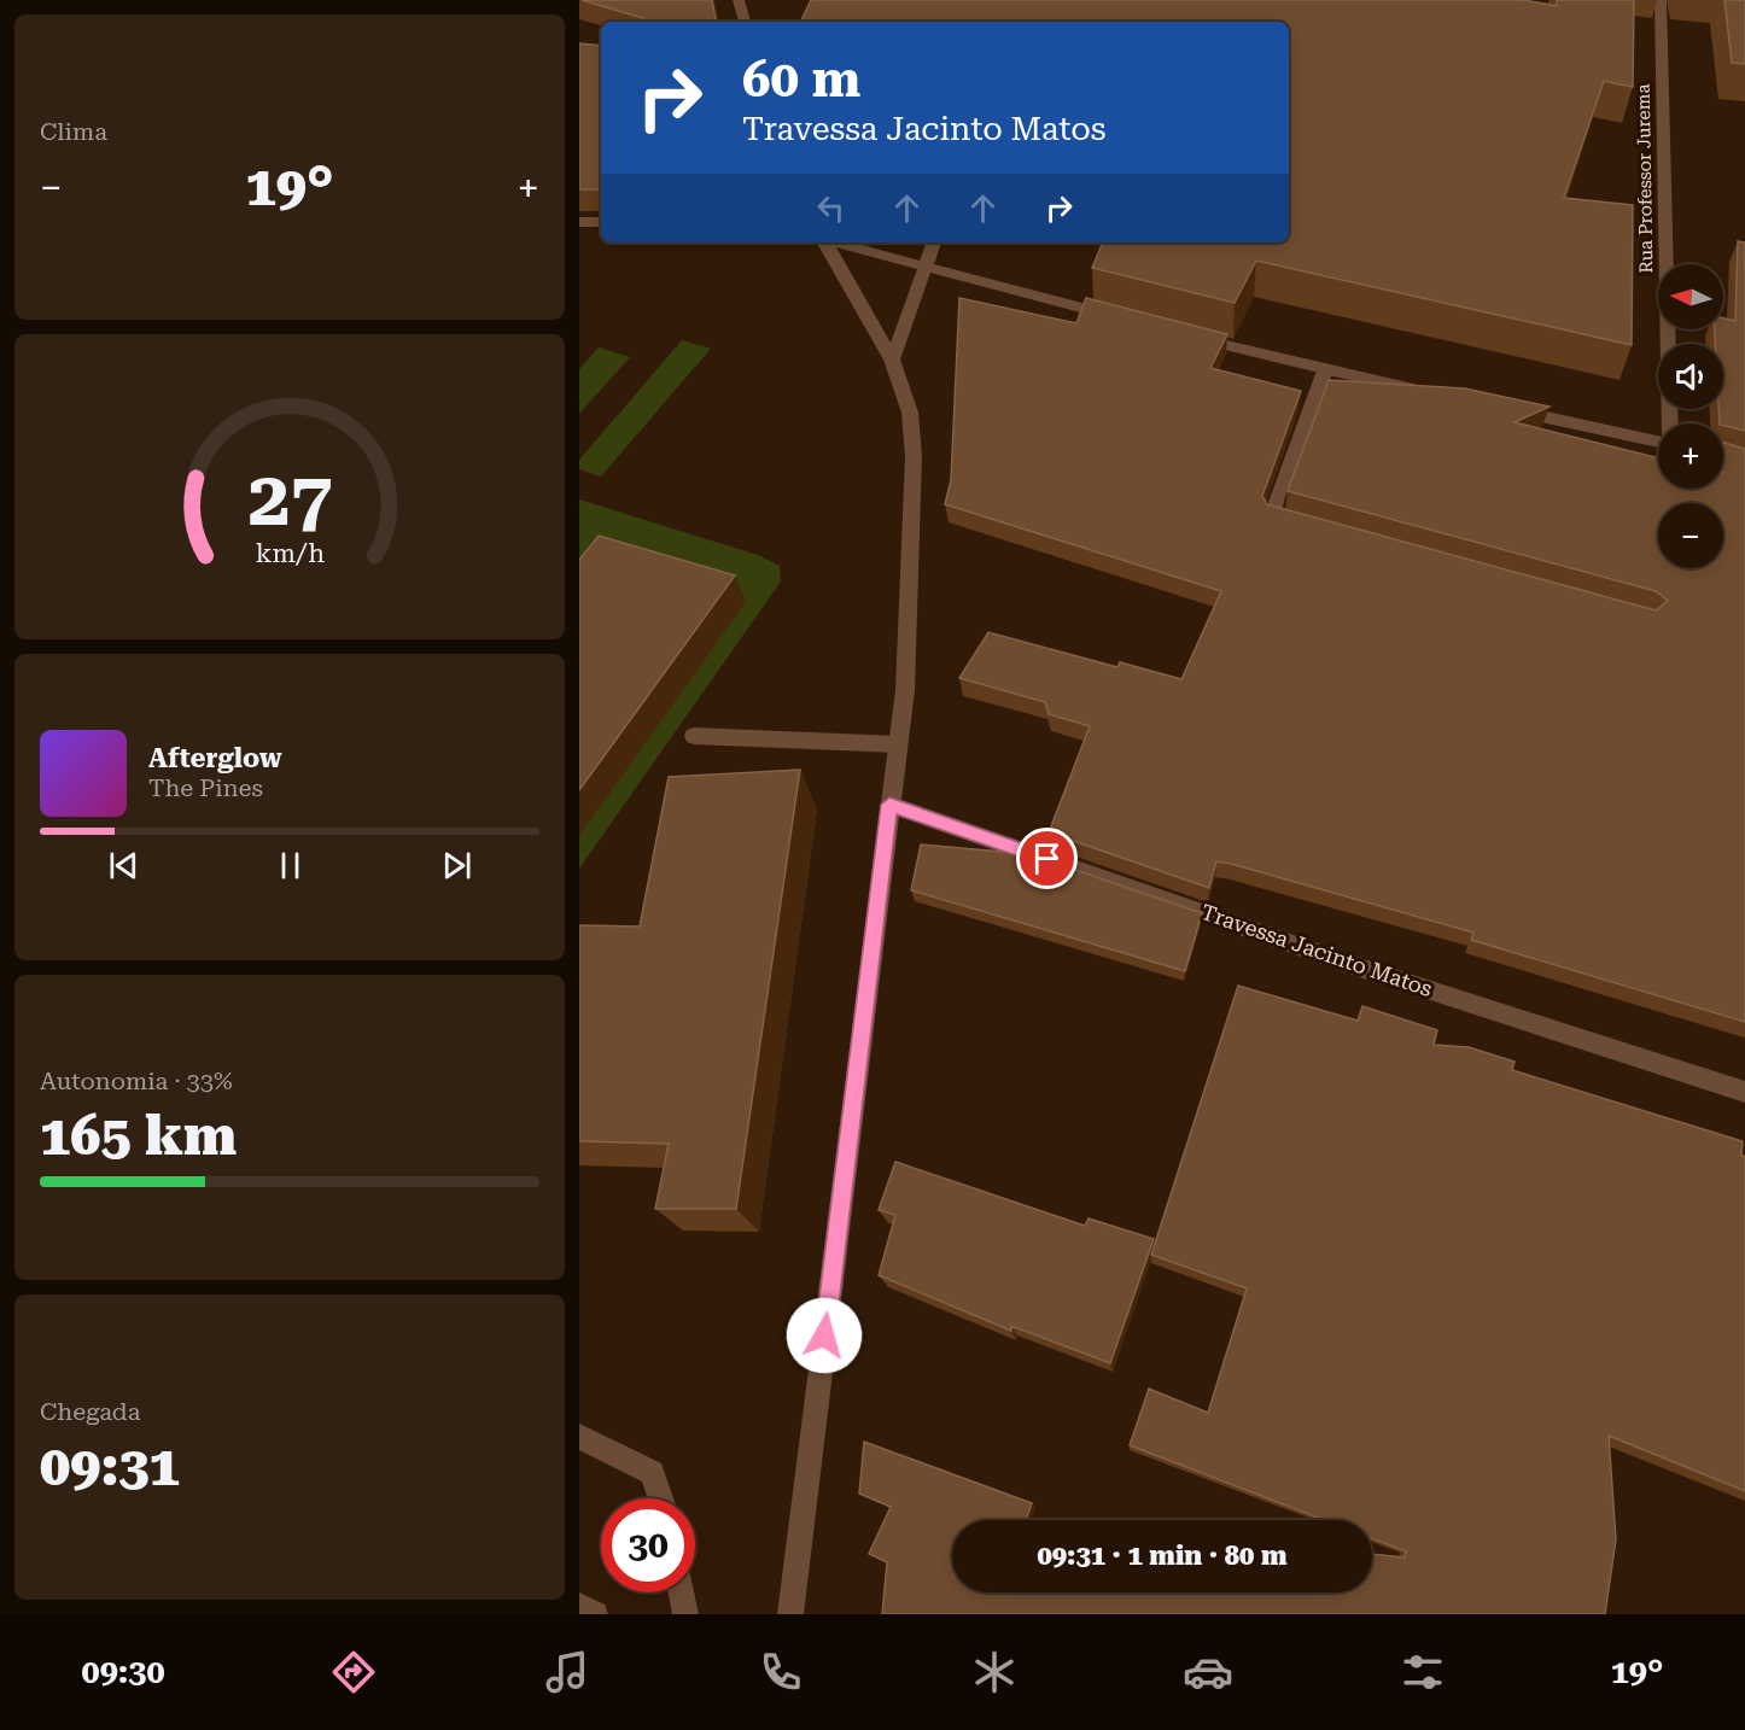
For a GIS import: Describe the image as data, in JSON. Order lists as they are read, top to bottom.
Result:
{
  "streets": {
    "street": ["Rua Professor Jurema", "Travessa Jacinto Matos"]
  },
  "north": "left",
  "page": {
    "tile": [
      "Clima",
      ["Autonomia · 33%", "165 km"],
      ["Chegada", "09:31"]
    ],
    "turn": ["60 m", "Travessa Jacinto Matos"],
    "heat": ["−", "19°", "+"],
    "map_buttons": ["+", "−"],
    "song": ["Afterglow", "The Pines"],
    "limit": "30",
    "trip": "09:31 · 1 min · 80 m",
    "tabs": ["09:30", "19°"],
    "gauge": ["27", "km/h"]
  }
}
